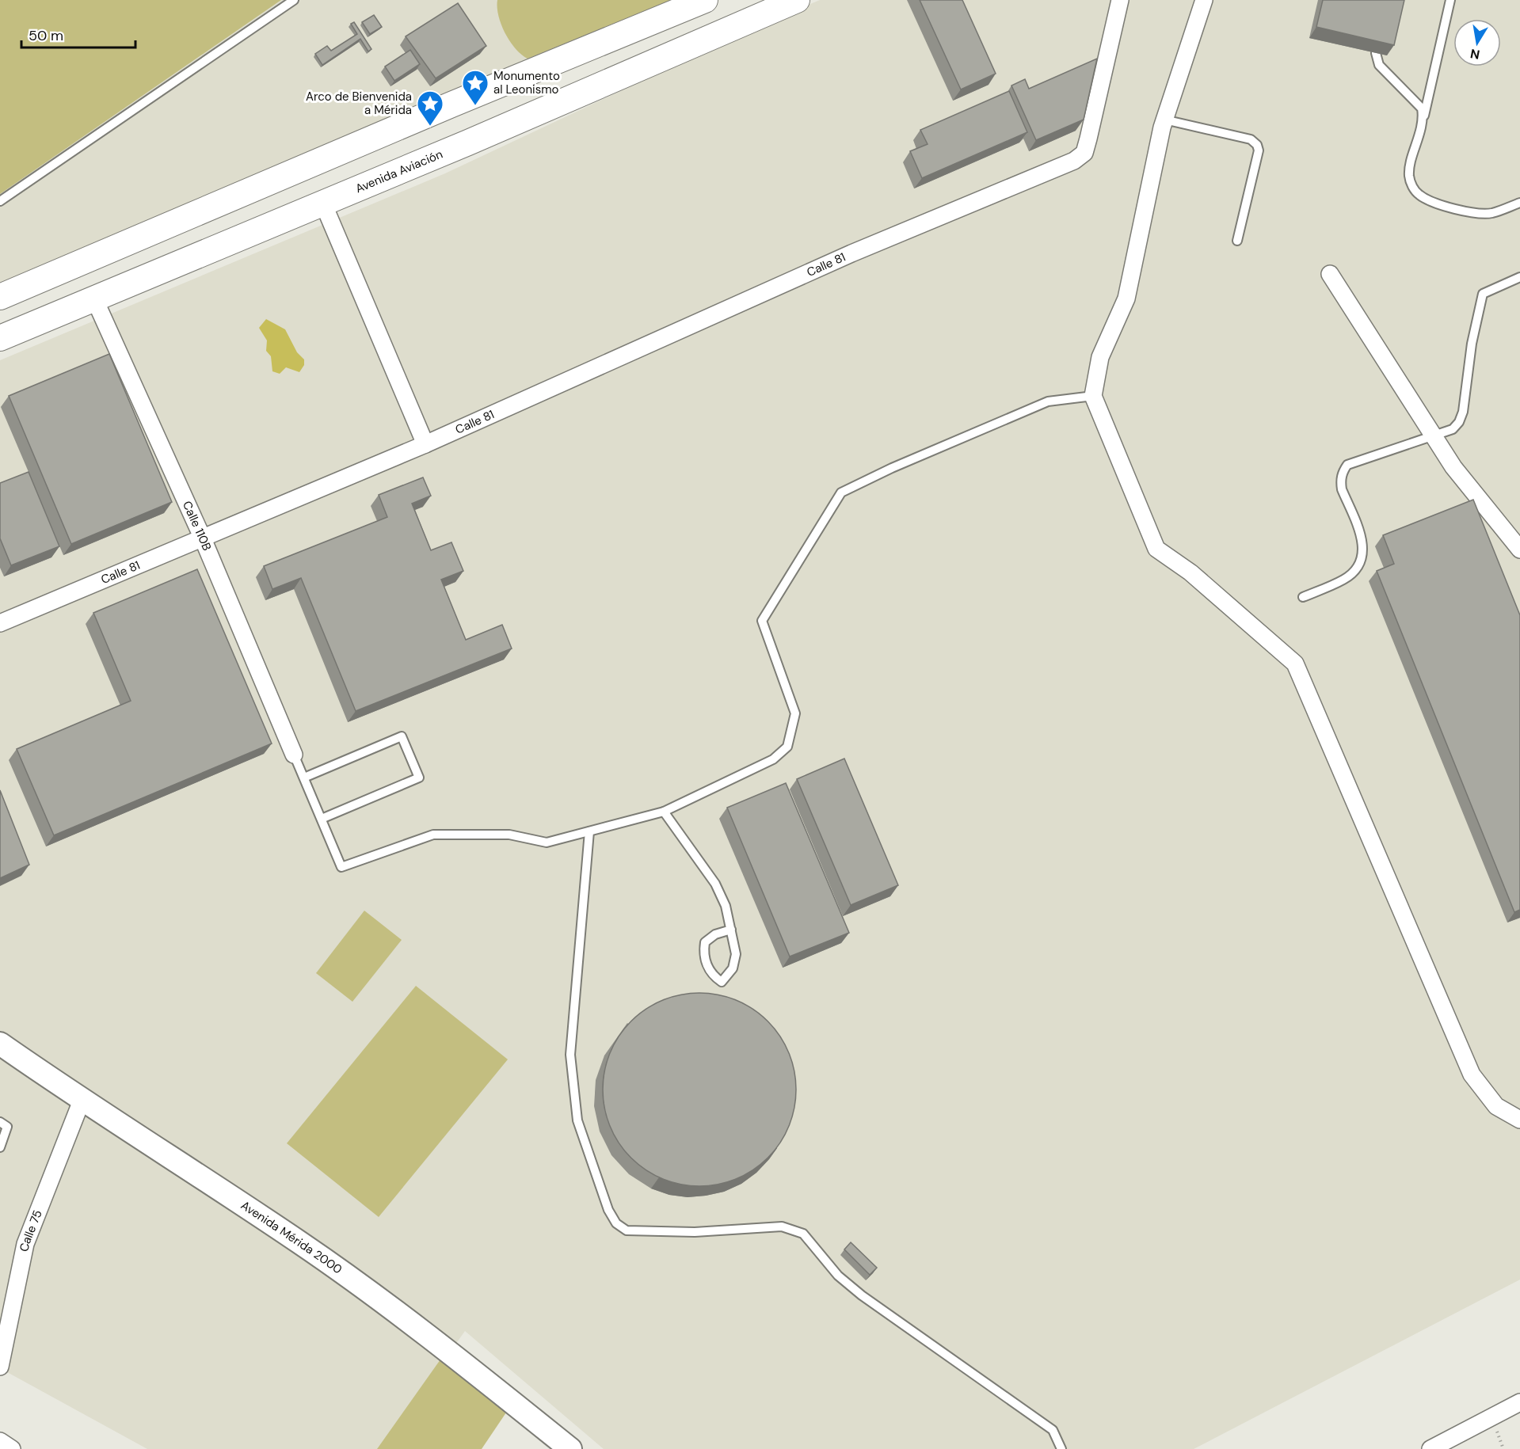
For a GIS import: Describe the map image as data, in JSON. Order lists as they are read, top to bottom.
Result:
{
  "streets": {
    "main road": ["Avenida Aviación", "Avenida Mérida 2000"],
    "street": ["Calle 81", "Calle 110B", "Calle 75"]
  },
  "crossings": [
    ["Avenida Aviación", "Calle 110B"],
    ["Calle 81", "Calle 110B"],
    ["Calle 75", "Avenida Mérida 2000"]
  ],
  "places": {
    "place": ["Monumento al Leonismo", "Arco de Bienvenida a Mérida"]
  },
  "scale_bar": "50 m",
  "north": "bottom"
}
